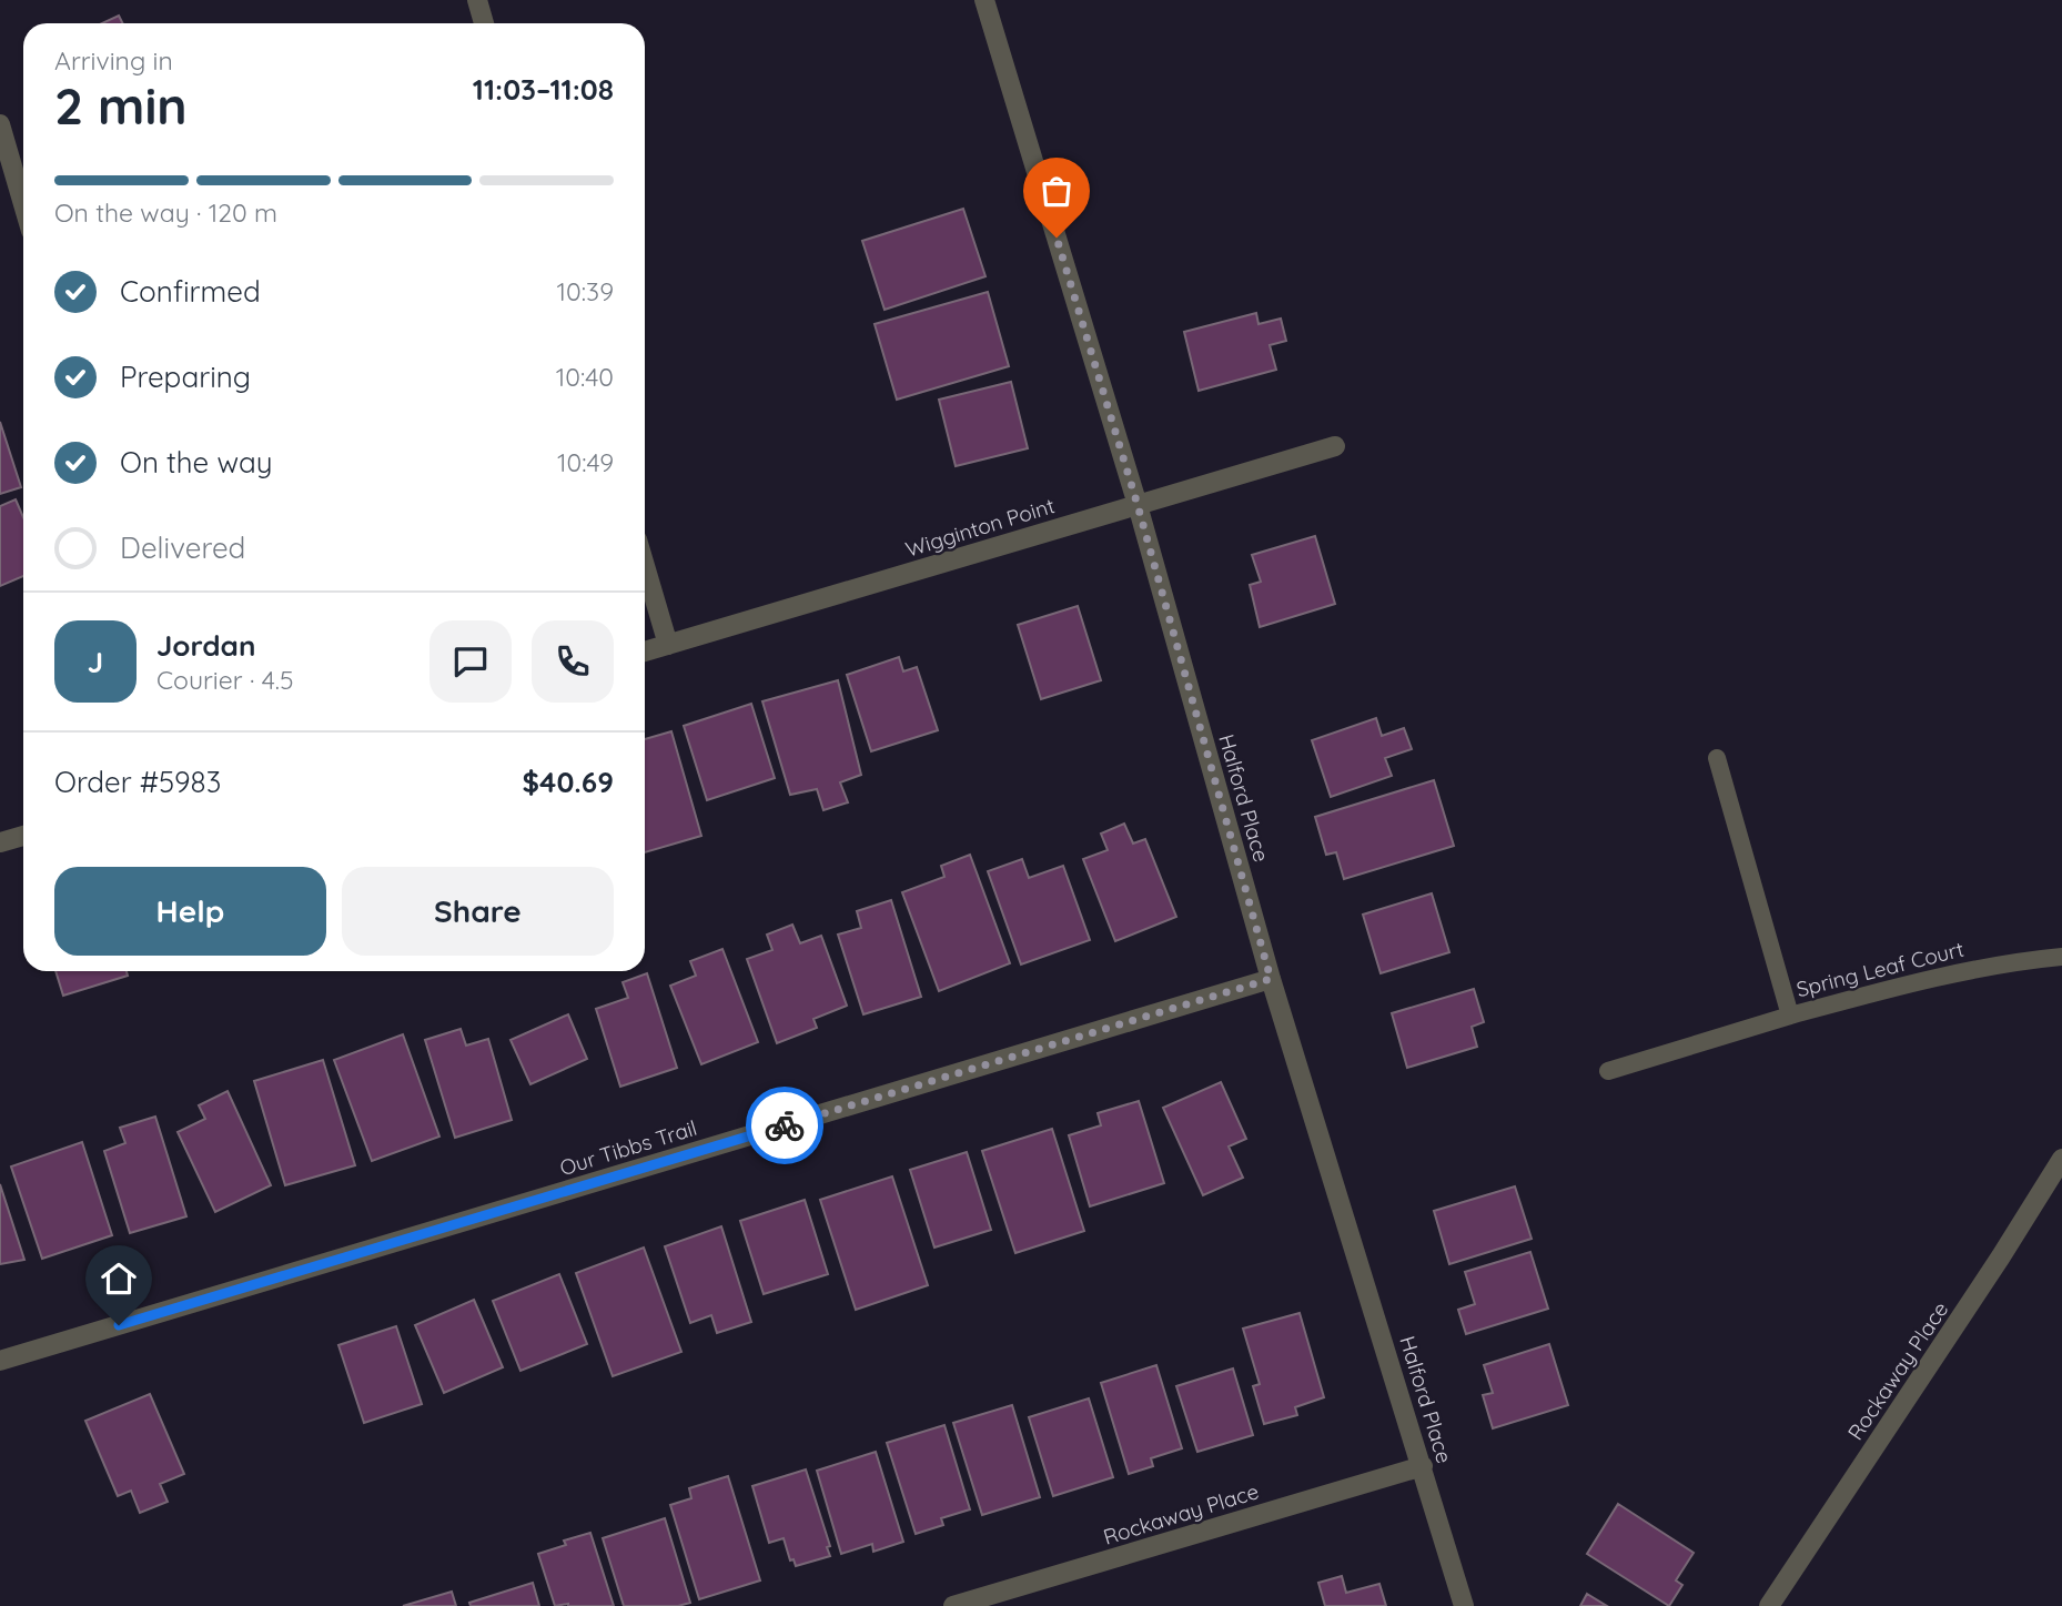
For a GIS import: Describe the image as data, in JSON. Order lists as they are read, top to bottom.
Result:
{
  "streets": {
    "street": [
      "Wigginton Point",
      "Halford Place",
      "Our Tibbs Trail",
      "Rockaway Place"
    ],
    "lane": ["Spring Leaf Court"]
  },
  "crossings": [
    ["Wigginton Point", "Halford Place"],
    ["Halford Place", "Our Tibbs Trail"],
    ["Halford Place", "Rockaway Place"]
  ],
  "page": {
    "heading": ["2 min", "Arriving in", "11:03–11:08"],
    "panel": [
      "Jordan",
      "Courier · 4.5",
      "Order #5983",
      "$40.69"
    ],
    "bar": "On the way · 120 m",
    "list": [
      ["Confirmed", "10:39"],
      ["Preparing", "10:40"],
      ["On the way", "10:49"],
      "Delivered"
    ],
    "round": "J",
    "buttons": ["Help", "Share"]
  }
}
